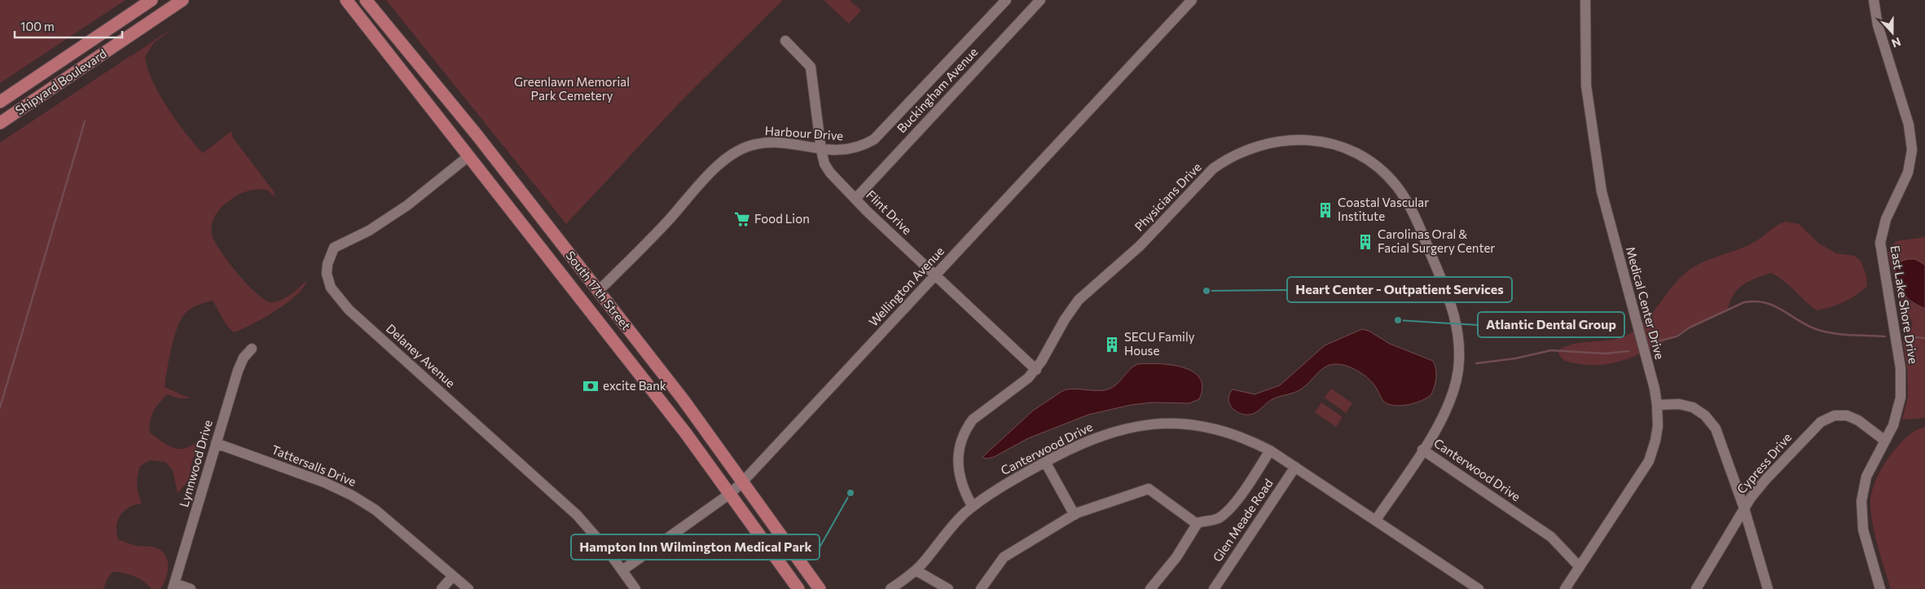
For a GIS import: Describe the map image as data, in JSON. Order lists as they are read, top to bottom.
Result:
{
  "streets": {
    "main road": ["Shipyard Boulevard", "South 17th Street"],
    "street": [
      "Buckingham Avenue",
      "Harbour Drive",
      "Physicians Drive",
      "Flint Drive",
      "Wellington Avenue",
      "Medical Center Drive",
      "East Lake Shore Drive",
      "Delaney Avenue",
      "Canterwood Drive",
      "Lynnwood Drive",
      "Cypress Drive",
      "Tattersalls Drive",
      "Glen Meade Road"
    ]
  },
  "crossings": [
    ["Buckingham Avenue", "Flint Drive"],
    ["Harbour Drive", "Flint Drive"],
    ["Harbour Drive", "South 17th Street"],
    ["Physicians Drive", "Flint Drive"],
    ["Physicians Drive", "Canterwood Drive"],
    ["Flint Drive", "Wellington Avenue"],
    ["Wellington Avenue", "South 17th Street"],
    ["Wellington Avenue", "Delaney Avenue"],
    ["South 17th Street", "Delaney Avenue"],
    ["Medical Center Drive", "Canterwood Drive"],
    ["East Lake Shore Drive", "Cypress Drive"],
    ["Canterwood Drive", "Glen Meade Road"],
    ["Lynnwood Drive", "Tattersalls Drive"]
  ],
  "parks": ["Greenlawn Memorial Park Cemetery"],
  "places": {
    "building": ["Coastal Vascular Institute", "Carolinas Oral & Facial Surgery Center", "SECU Family House"],
    "supermarket": ["Food Lion"],
    "other": ["Heart Center - Outpatient Services", "Atlantic Dental Group", "Hampton Inn Wilmington Medical Park"],
    "bank": ["excite Bank"]
  },
  "scale_bar": "100 m",
  "north": "bottom"
}
